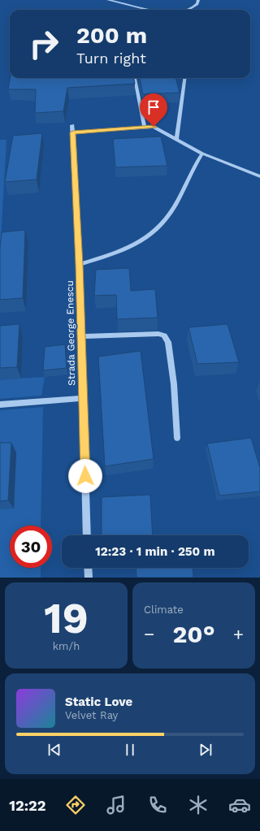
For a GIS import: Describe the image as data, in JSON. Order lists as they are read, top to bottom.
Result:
{
  "streets": {
    "street": ["Strada George Enescu"]
  },
  "page": {
    "turn": ["200 m", "Turn right"],
    "limit": "30",
    "trip": "12:23 · 1 min · 250 m",
    "tile": [
      ["19", "km/h"],
      "Climate"
    ],
    "heat": ["−", "20°", "+"],
    "song": ["Static Love", "Velvet Ray"],
    "tabs": "12:22"
  }
}
